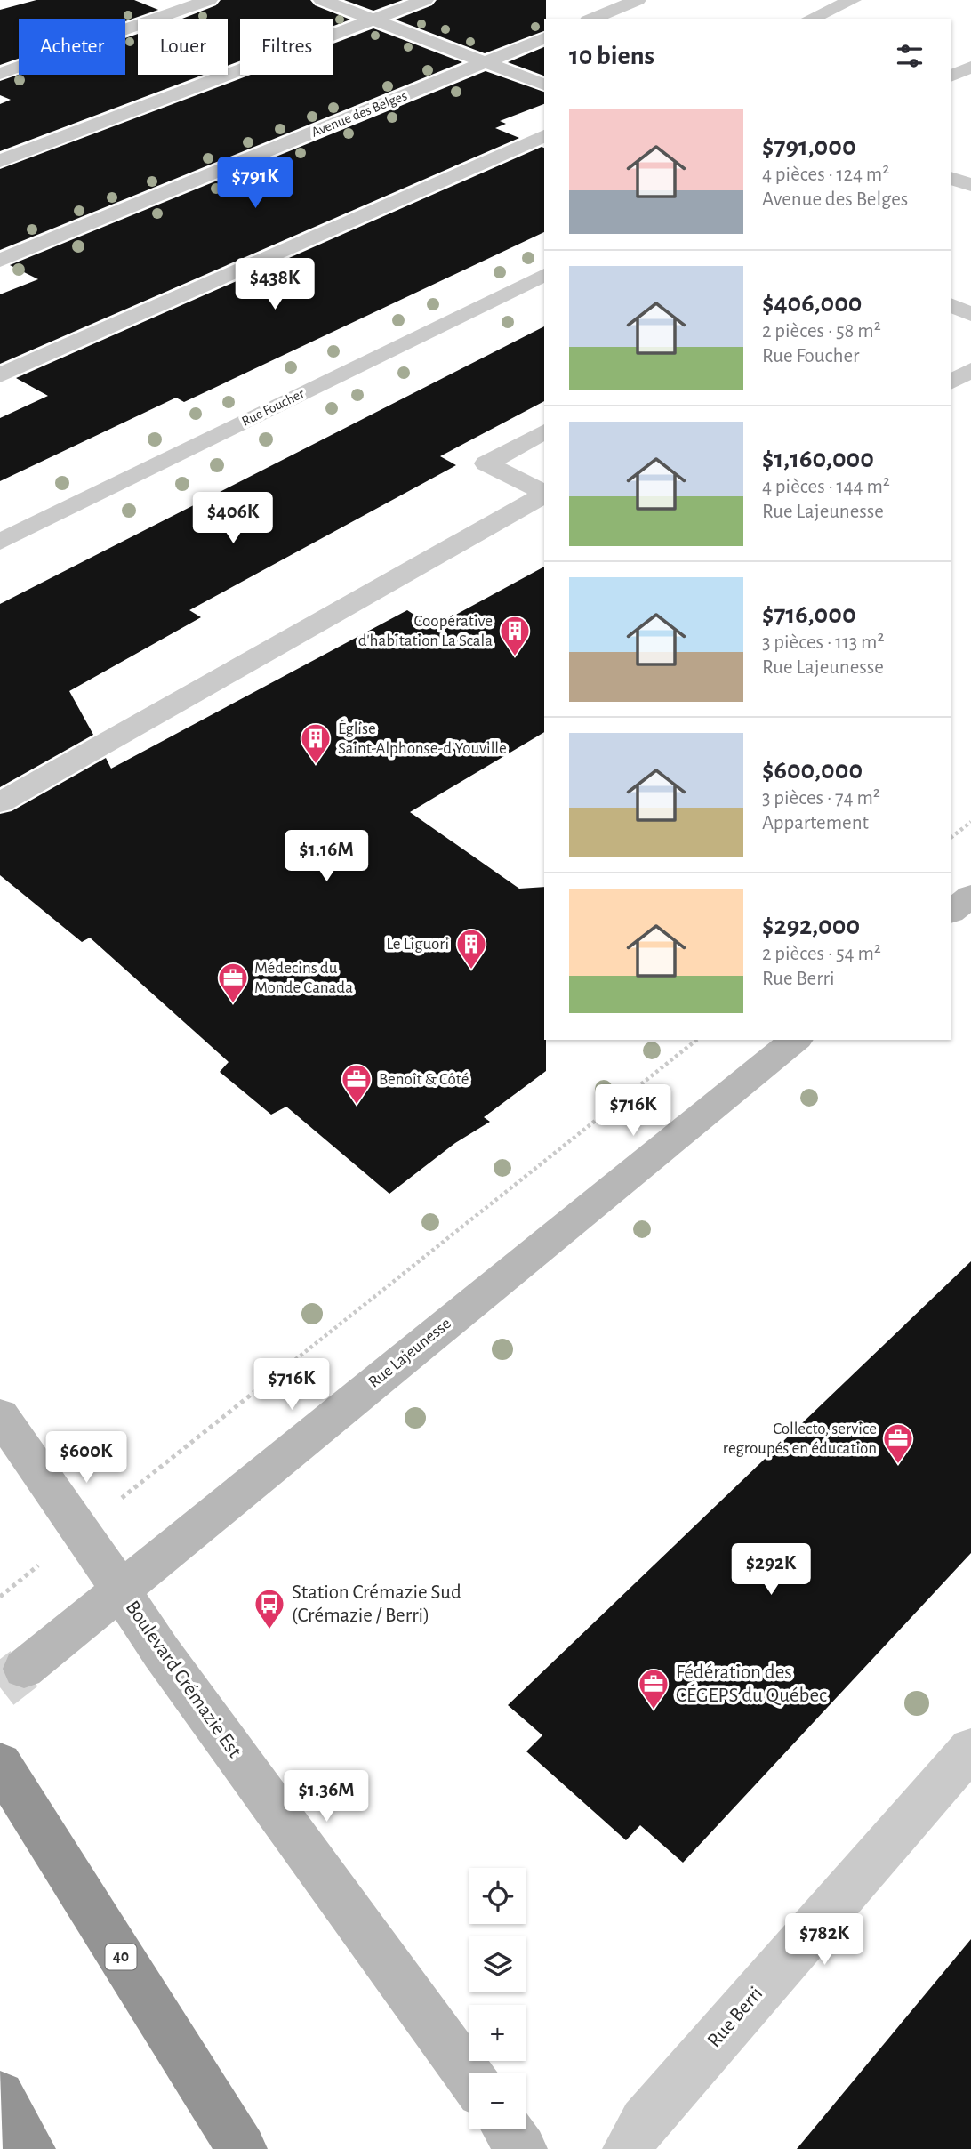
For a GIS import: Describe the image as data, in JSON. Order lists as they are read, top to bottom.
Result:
{
  "streets": {
    "highway": ["40"],
    "main road": ["Rue Lajeunesse", "Boulevard Crémazie Est"],
    "street": ["Avenue des Belges", "Rue Foucher", "Rue Berri"]
  },
  "crossings": [
    ["Rue Lajeunesse", "Boulevard Crémazie Est"]
  ],
  "places": {
    "building": ["Coopérative d'habitation La Scala", "Église Saint-Alphonse-d'Youville", "Le Liguori"],
    "office": [
      "Médecins du Monde Canada",
      "Benoît & Côté",
      "Collecto, service regroupés en éducation",
      "Fédération des CÉGEPS du Québec"
    ],
    "bus stop": ["Station Crémazie Sud (Crémazie / Berri)"]
  },
  "page": {
    "chip": ["Acheter", "Louer", "Filtres"],
    "heading": "10 biens",
    "list": [
      {
        "name": "$791,000",
        "note": "4 pièces · 124 m² · Avenue des Belges"
      },
      {
        "name": "$406,000",
        "note": "2 pièces · 58 m² · Rue Foucher"
      },
      {
        "name": "$1,160,000",
        "note": "4 pièces · 144 m² · Rue Lajeunesse"
      },
      {
        "name": "$716,000",
        "note": "3 pièces · 113 m² · Rue Lajeunesse"
      },
      {
        "name": "$600,000",
        "note": "3 pièces · 74 m² · Appartement"
      },
      {
        "name": "$292,000",
        "note": "2 pièces · 54 m² · Rue Berri"
      }
    ],
    "price": [
      "$791K",
      "$438K",
      "$406K",
      "$1.16M",
      "$716K",
      "$716K",
      "$600K",
      "$292K",
      "$1.36M",
      "$782K"
    ],
    "map_buttons": ["+", "−"]
  }
}
